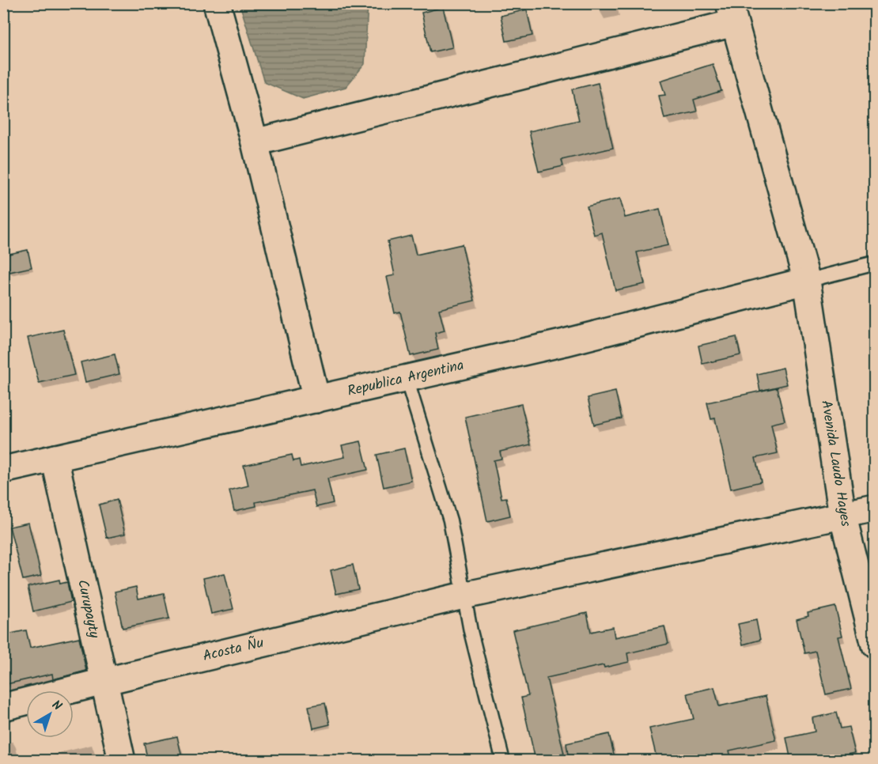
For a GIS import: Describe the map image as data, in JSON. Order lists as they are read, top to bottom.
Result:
{
  "streets": {
    "street": [
      "Republica Argentina",
      "Avenida Laudo Hayes",
      "Curupayty",
      "Acosta Ñu"
    ]
  },
  "crossings": [
    ["Republica Argentina", "Avenida Laudo Hayes"],
    ["Republica Argentina", "Curupayty"],
    ["Avenida Laudo Hayes", "Acosta Ñu"],
    ["Curupayty", "Acosta Ñu"]
  ],
  "north": "top right"
}
